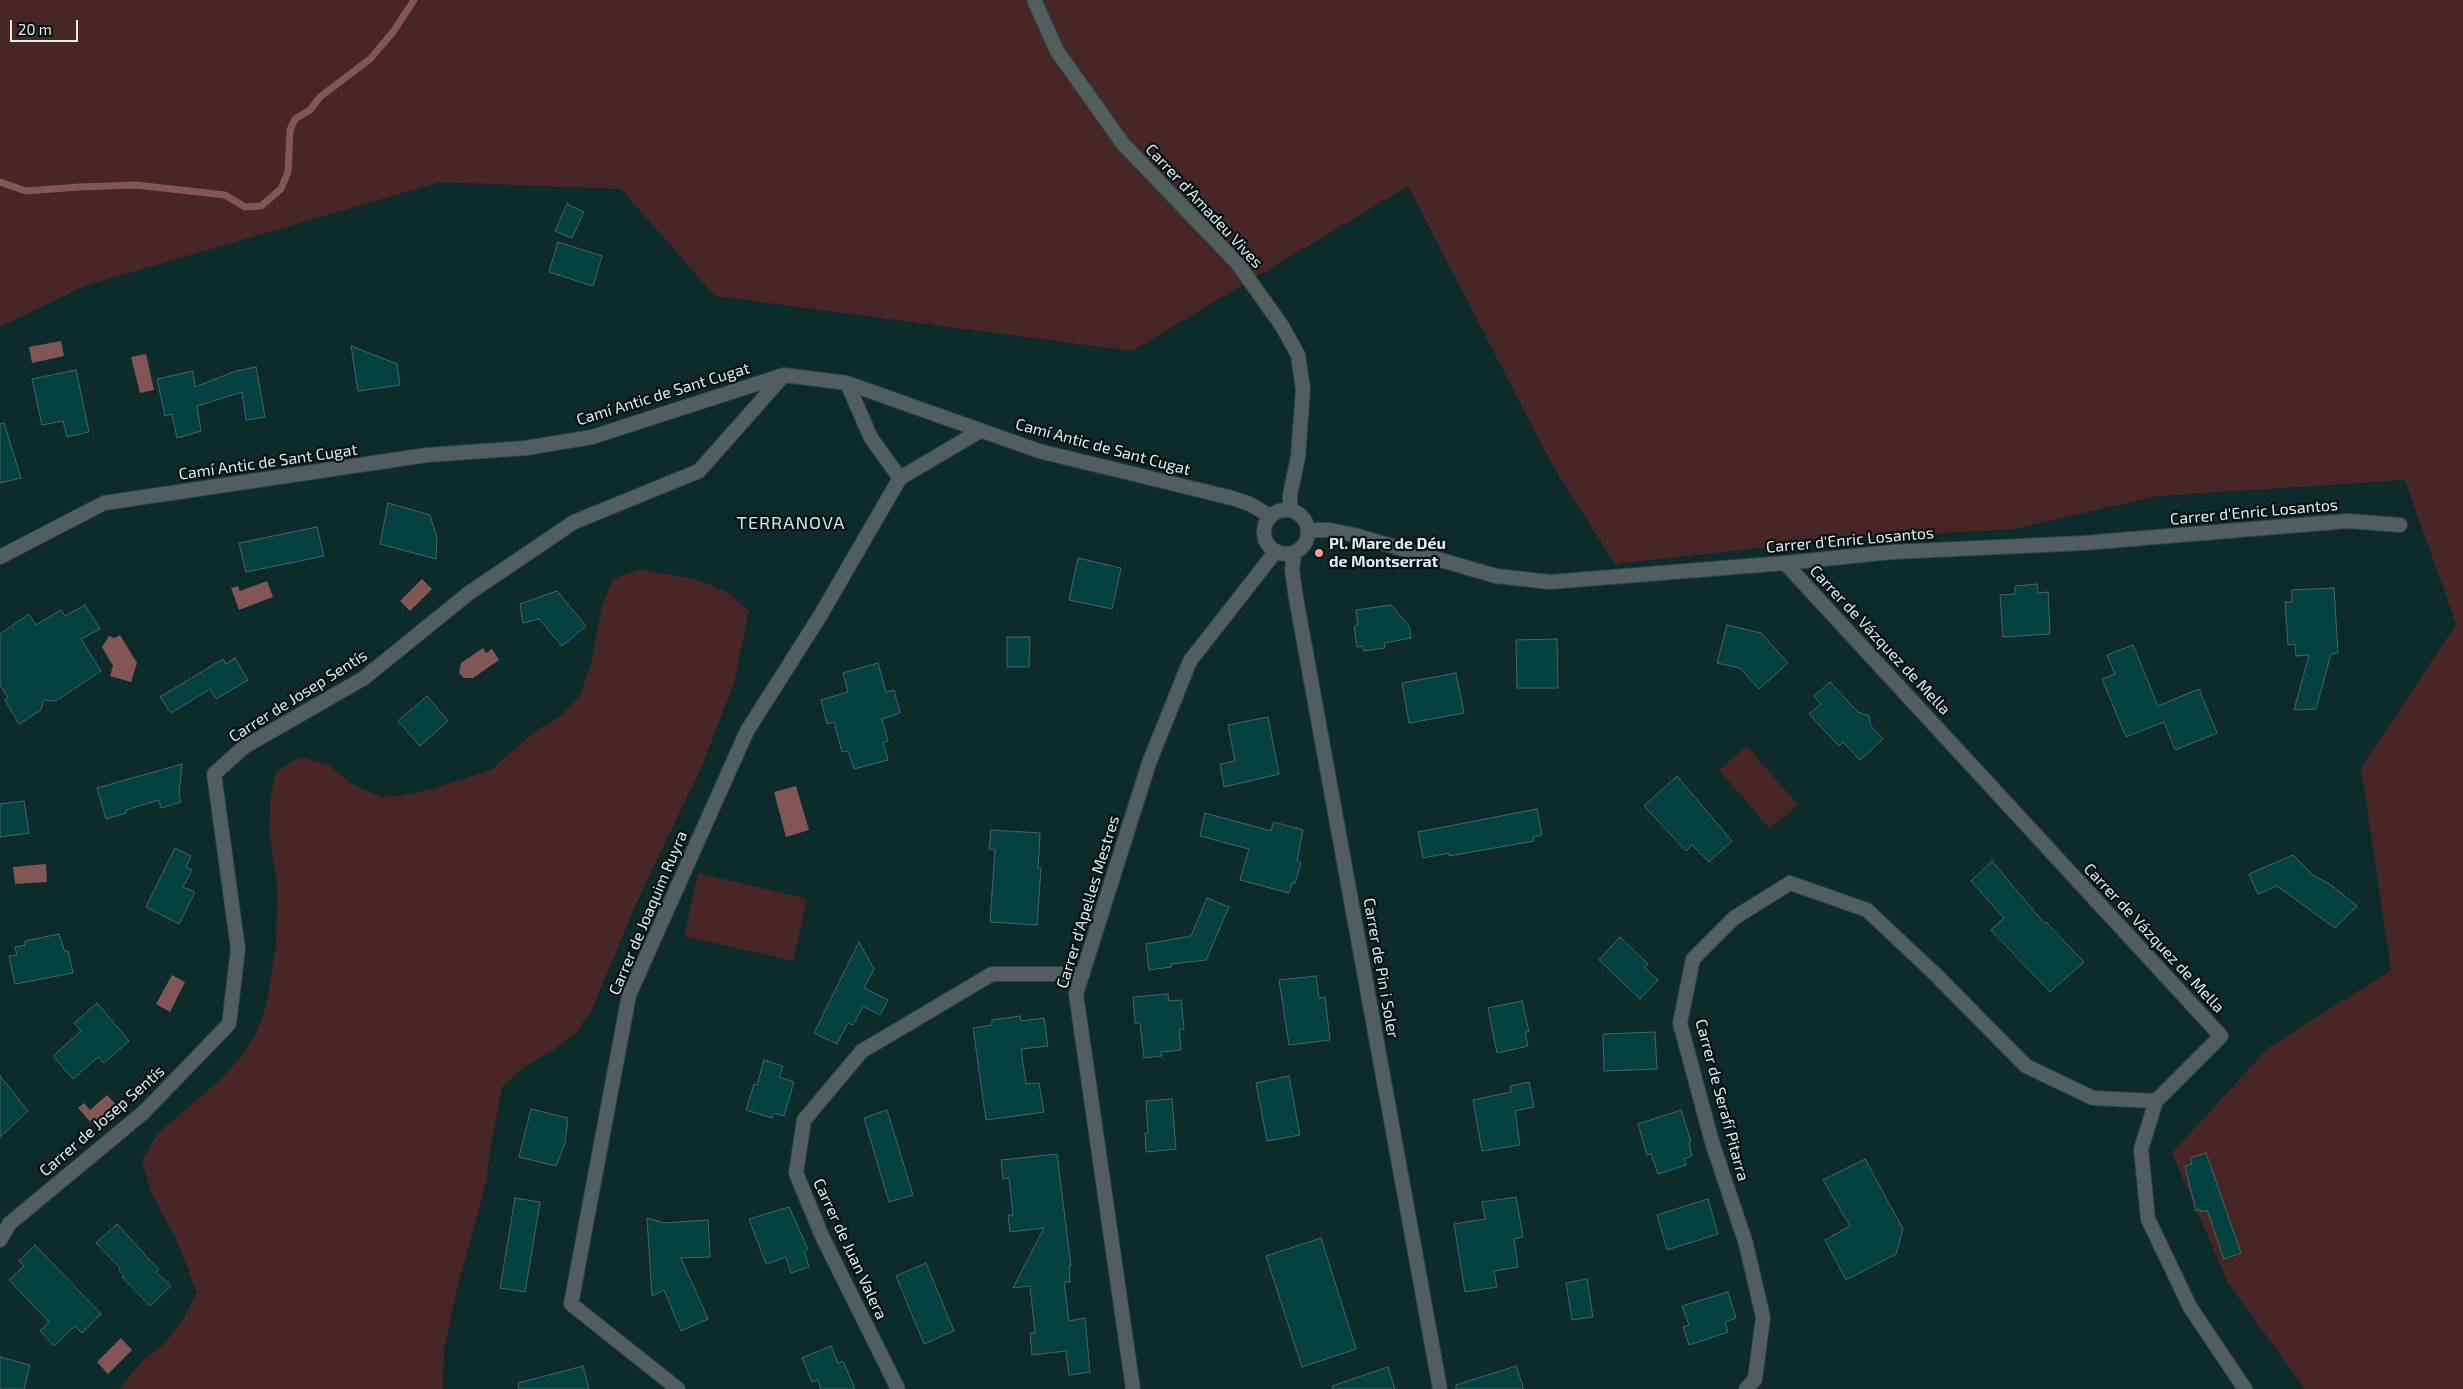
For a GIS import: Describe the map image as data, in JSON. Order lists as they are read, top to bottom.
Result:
{
  "streets": {
    "street": [
      "Carrer d'Amadeu Vives",
      "Camí Antic de Sant Cugat",
      "Carrer d'Enric Losantos",
      "Carrer de Vázquez de Mella",
      "Carrer de Josep Sentís",
      "Carrer d'Apel·les Mestres",
      "Carrer de Joaquim Ruyra",
      "Carrer de Pin i Soler",
      "Carrer de Serafí Pitarra",
      "Carrer de Juan Valera"
    ]
  },
  "crossings": [
    ["Carrer d'Amadeu Vives", "Camí Antic de Sant Cugat"],
    ["Carrer d'Amadeu Vives", "Carrer d'Enric Losantos"],
    ["Carrer d'Amadeu Vives", "Carrer d'Apel·les Mestres"],
    ["Carrer d'Amadeu Vives", "Carrer de Pin i Soler"],
    ["Camí Antic de Sant Cugat", "Carrer d'Enric Losantos"],
    ["Camí Antic de Sant Cugat", "Carrer de Josep Sentís"],
    ["Camí Antic de Sant Cugat", "Carrer d'Apel·les Mestres"],
    ["Camí Antic de Sant Cugat", "Carrer de Joaquim Ruyra"],
    ["Camí Antic de Sant Cugat", "Carrer de Pin i Soler"],
    ["Carrer d'Enric Losantos", "Carrer de Vázquez de Mella"],
    ["Carrer d'Enric Losantos", "Carrer d'Apel·les Mestres"],
    ["Carrer d'Enric Losantos", "Carrer de Pin i Soler"],
    ["Carrer de Vázquez de Mella", "Carrer de Serafí Pitarra"],
    ["Carrer d'Apel·les Mestres", "Carrer de Pin i Soler"],
    ["Carrer d'Apel·les Mestres", "Carrer de Juan Valera"]
  ],
  "districts": ["TERRANOVA"],
  "places": ["Pl. Mare de Déu de Montserrat"],
  "scale_bar": "20 m"
}
